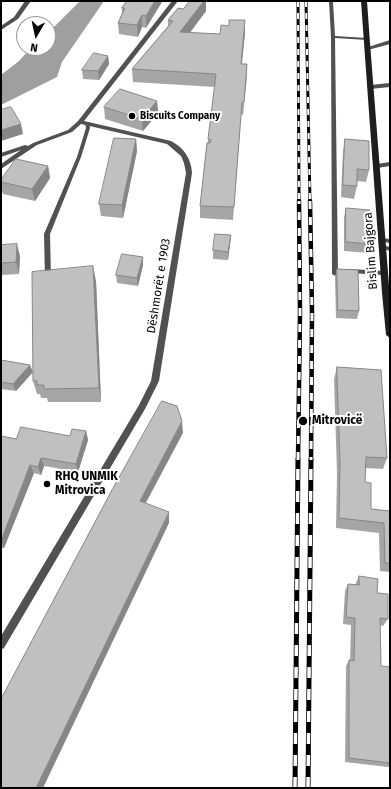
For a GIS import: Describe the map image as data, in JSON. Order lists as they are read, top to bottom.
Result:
{
  "streets": {
    "main road": ["Bislim Bajgora"],
    "street": ["Dëshmorët e 1903"]
  },
  "places": ["Biscuits Company", "Mitrovicë", "RHQ UNMIK Mitrovica"],
  "north": "bottom"
}
